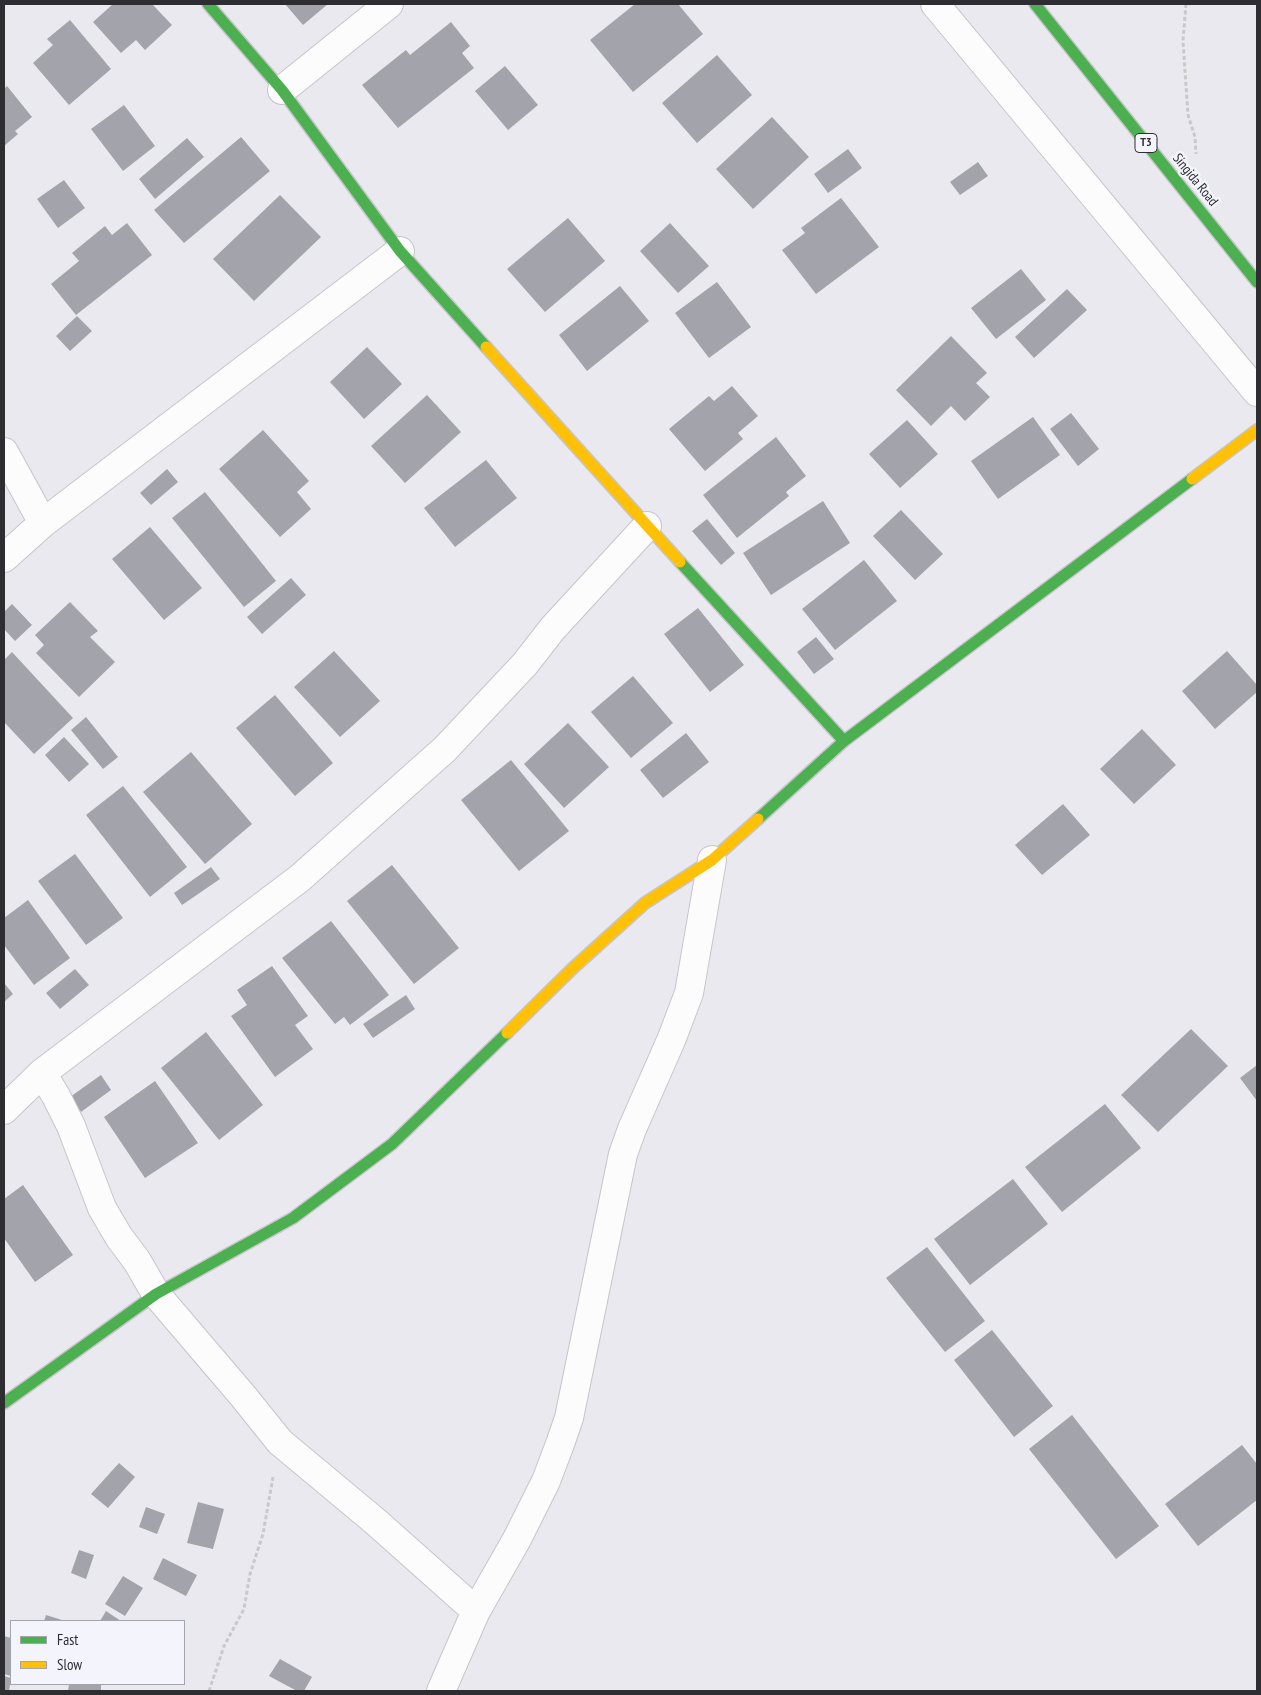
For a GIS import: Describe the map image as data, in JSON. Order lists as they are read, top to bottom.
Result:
{
  "streets": {
    "main road": ["T3", "Singida Road"]
  },
  "legend": ["Fast", "Slow"]
}
